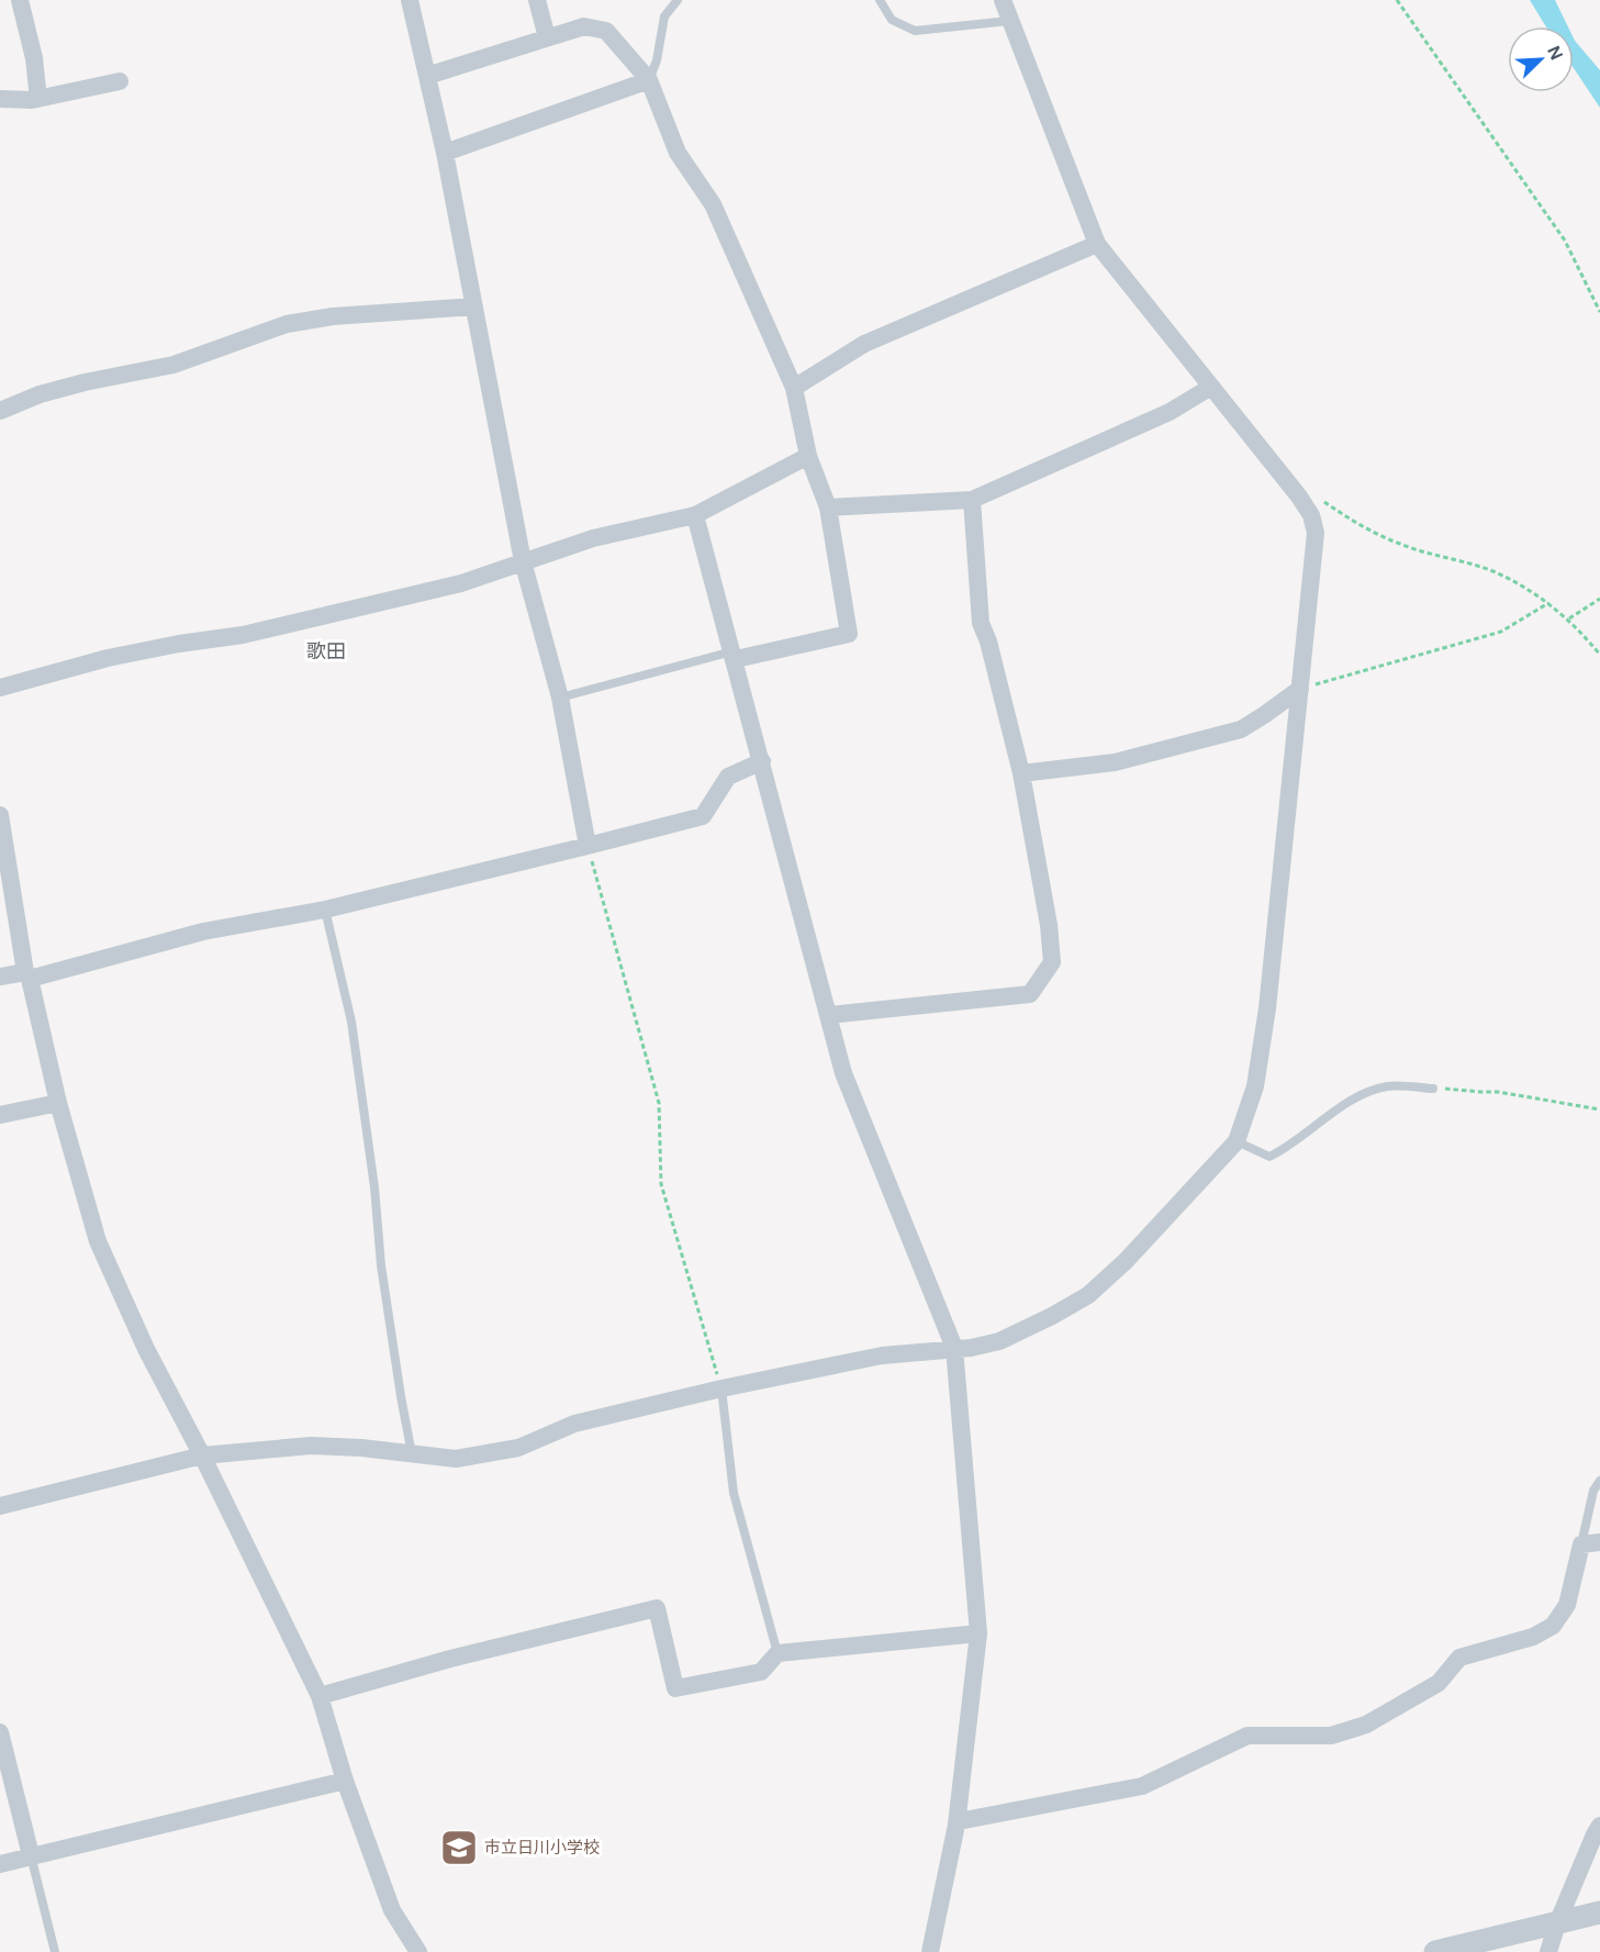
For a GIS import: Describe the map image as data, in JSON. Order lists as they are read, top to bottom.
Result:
{
  "districts": ["歌田"],
  "places": {
    "school or university": ["市立日川小学校"]
  },
  "north": "top right"
}
